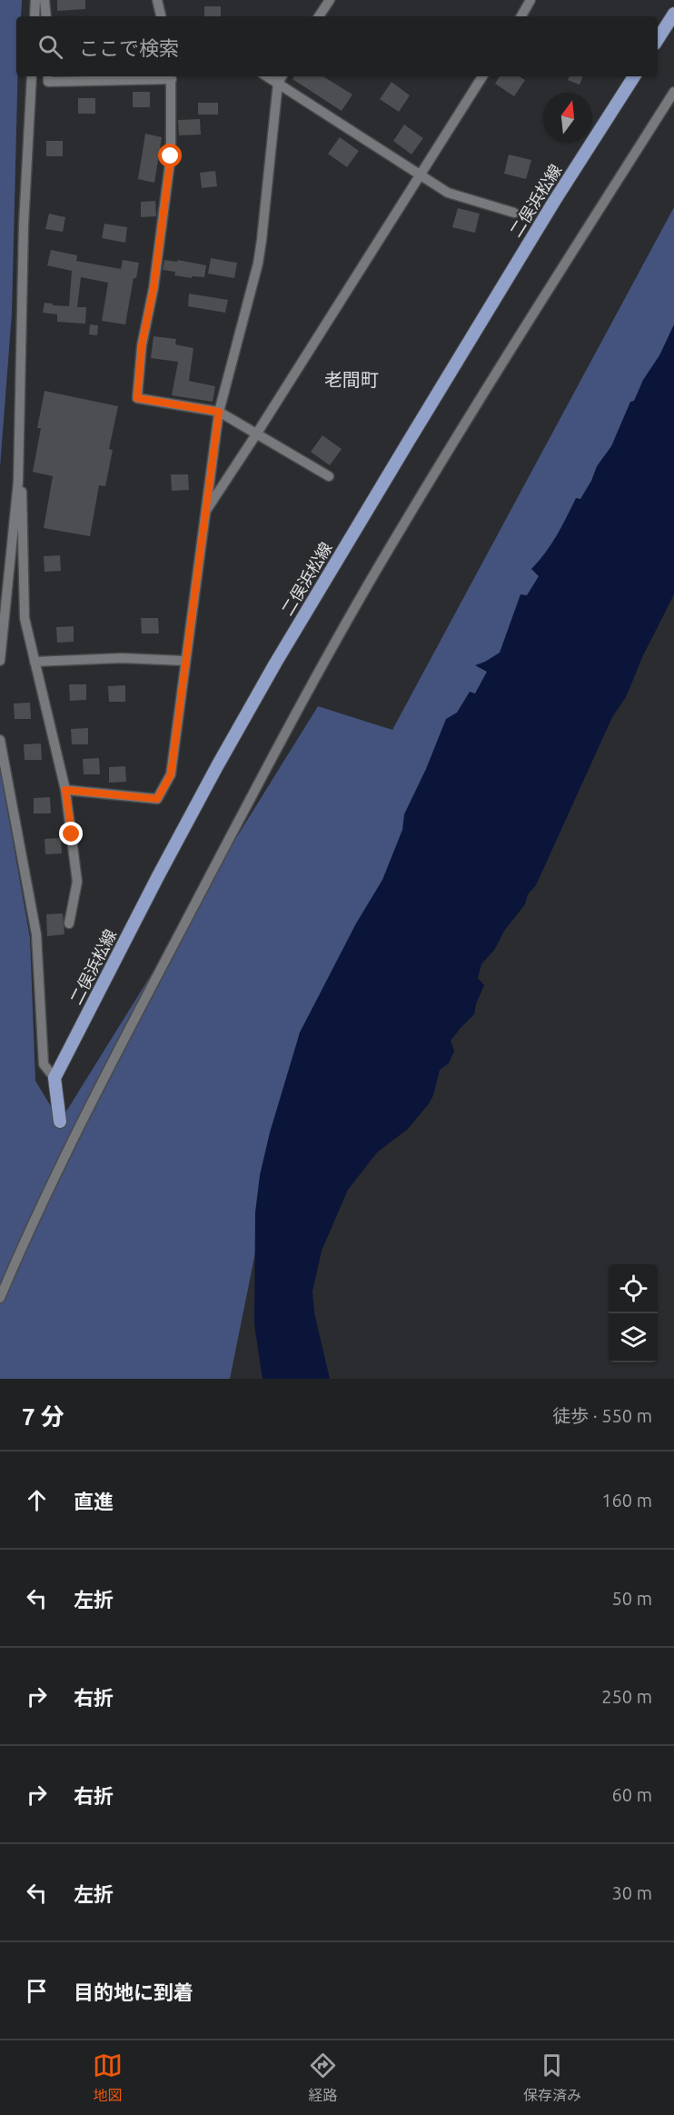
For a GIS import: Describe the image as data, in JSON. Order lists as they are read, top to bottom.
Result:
{
  "streets": {
    "main road": ["二俣浜松線"]
  },
  "districts": ["老間町"],
  "north": "top",
  "page": {
    "search": "ここで検索",
    "heading": ["7 分", "徒歩 · 550 m"],
    "list": [
      ["直進", "160 m"],
      ["左折", "50 m"],
      ["右折", "250 m"],
      ["右折", "60 m"],
      ["左折", "30 m"],
      "目的地に到着"
    ],
    "nav": ["地図", "経路", "保存済み"]
  }
}
